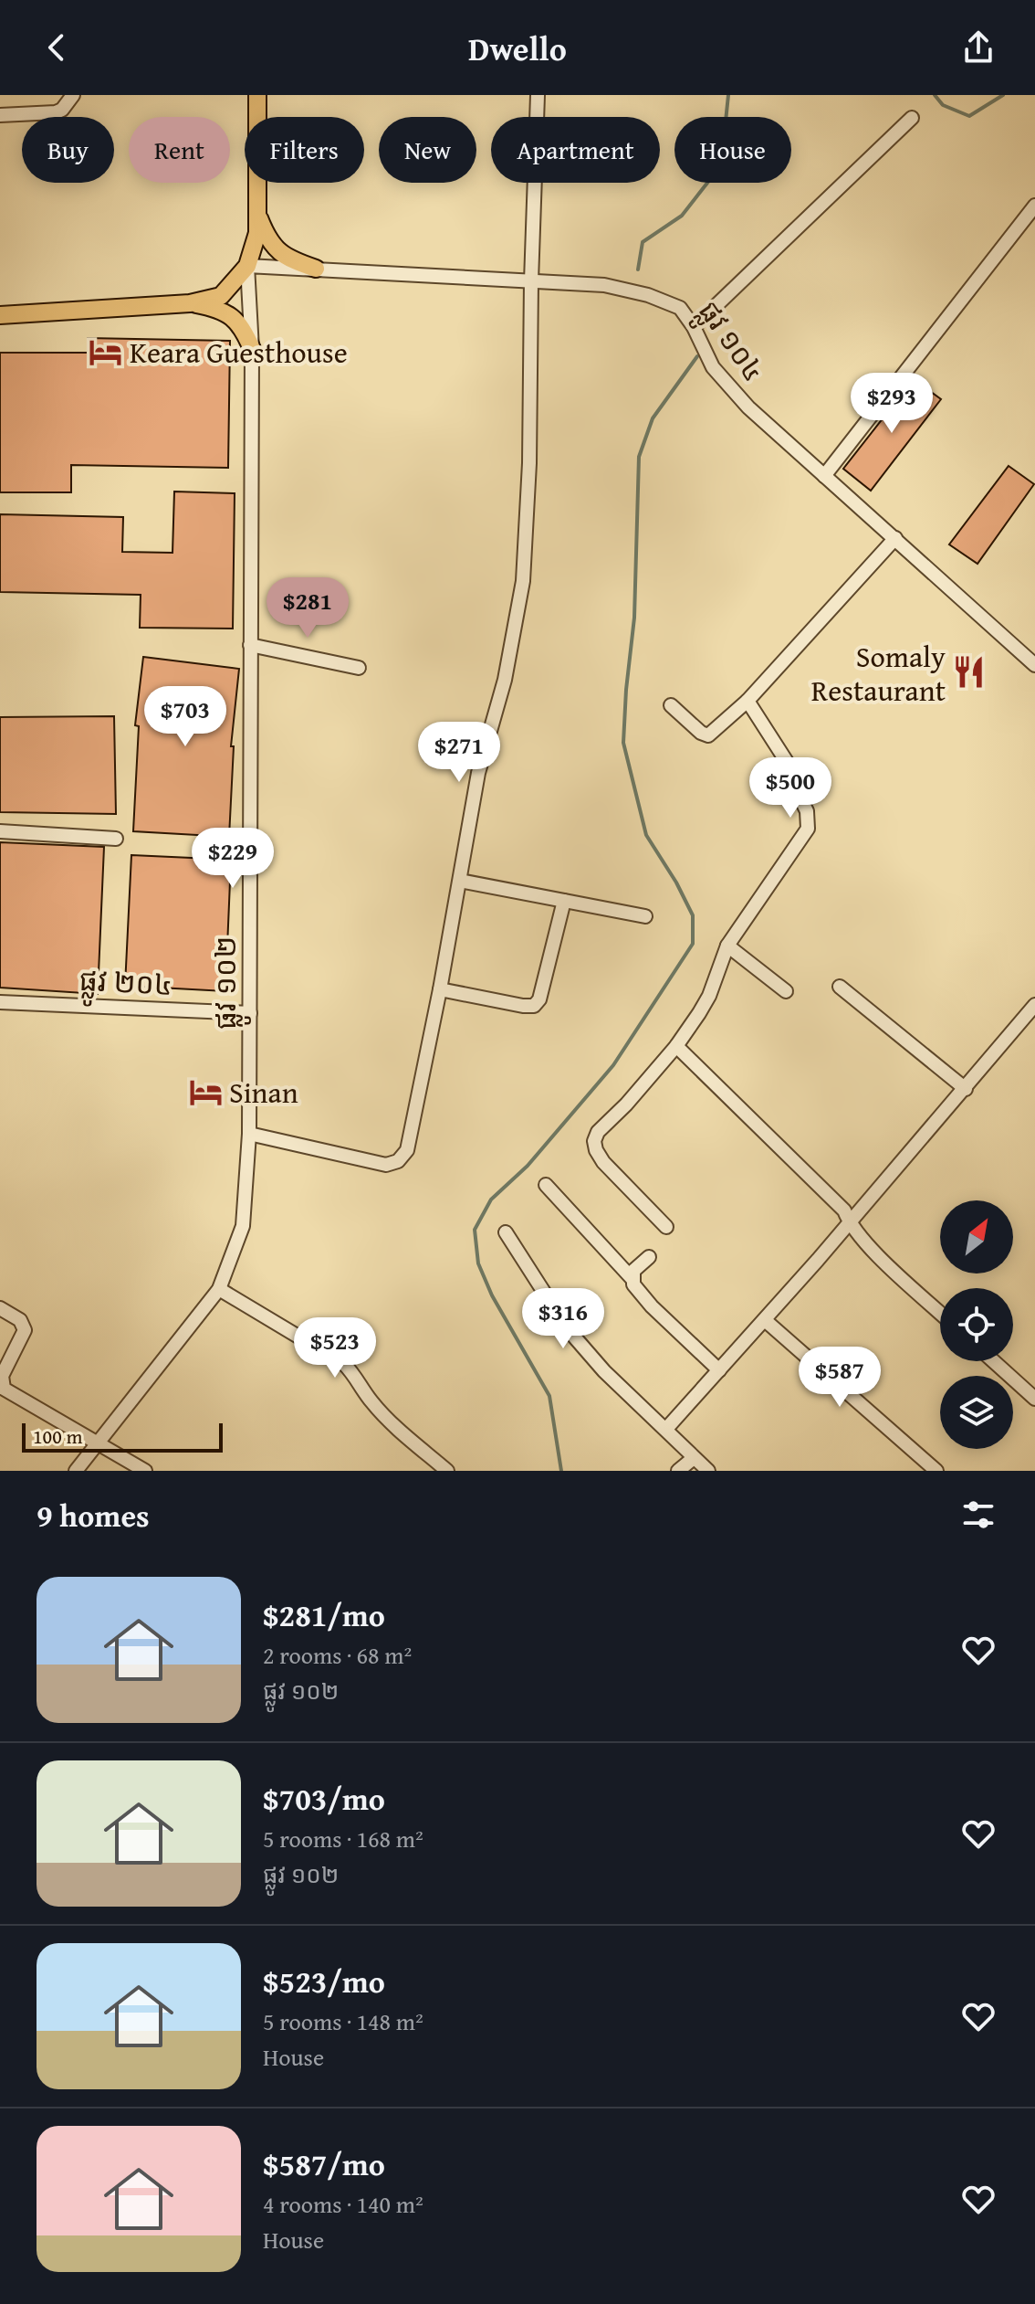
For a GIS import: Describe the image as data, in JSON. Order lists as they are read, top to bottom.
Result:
{
  "streets": {
    "street": ["ផ្លូវ ១០៤", "ផ្លូវ ២០៤", "ផ្លូវ ១០២"]
  },
  "crossings": [
    ["ផ្លូវ ១០៤", "ផ្លូវ ១០២"],
    ["ផ្លូវ ២០៤", "ផ្លូវ ១០២"]
  ],
  "places": {
    "hotel": ["Keara Guesthouse", "Sinan"],
    "restaurant": ["Somaly Restaurant"]
  },
  "scale_bar": "100 m",
  "north": "top right",
  "page": {
    "header": "Dwello",
    "chip": [
      "Buy",
      "Rent",
      "Filters",
      "New",
      "Apartment",
      "House"
    ],
    "price": [
      "$293",
      "$281",
      "$703",
      "$271",
      "$500",
      "$229",
      "$316",
      "$523",
      "$587"
    ],
    "scale": "100 m",
    "heading": "9 homes",
    "list": [
      {
        "name": "$281/mo",
        "note": "2 rooms · 68 m² · ផ្លូវ ១០២"
      },
      {
        "name": "$703/mo",
        "note": "5 rooms · 168 m² · ផ្លូវ ១០២"
      },
      {
        "name": "$523/mo",
        "note": "5 rooms · 148 m² · House"
      },
      {
        "name": "$587/mo",
        "note": "4 rooms · 140 m² · House"
      }
    ]
  }
}
